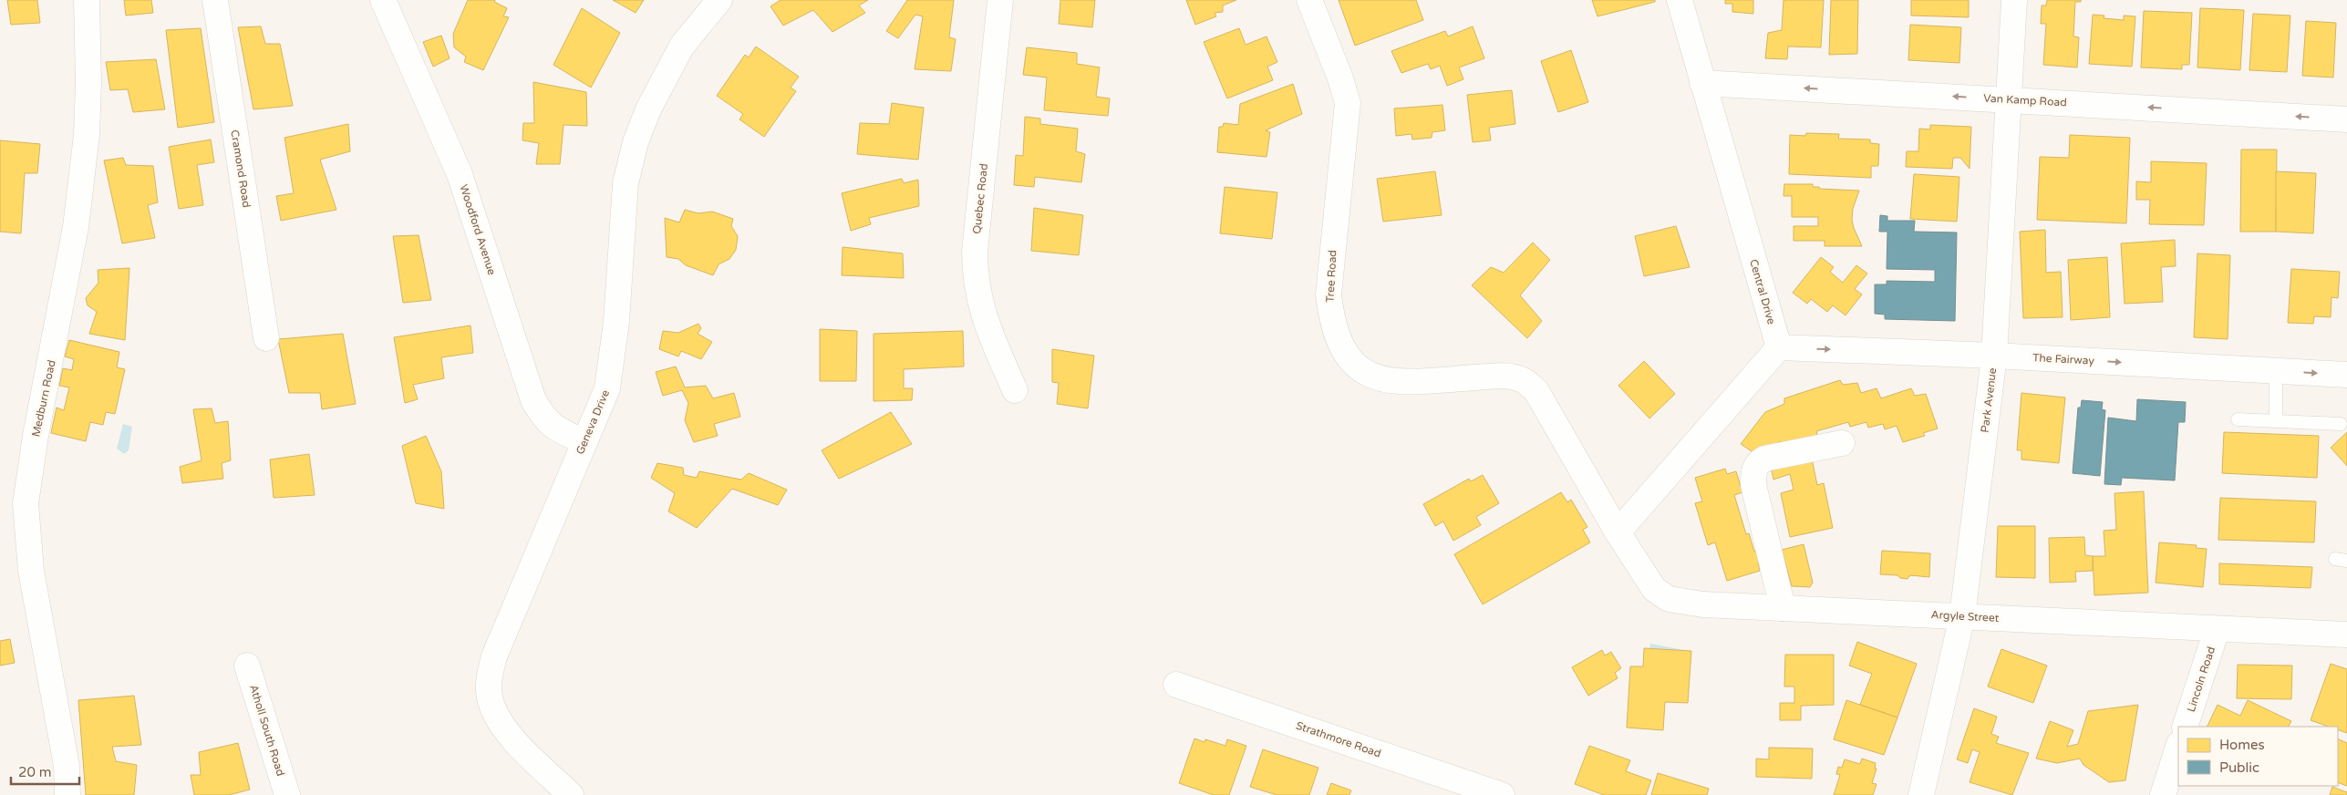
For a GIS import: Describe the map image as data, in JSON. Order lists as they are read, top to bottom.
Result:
{
  "streets": {
    "street": [
      "Van Kamp Road",
      "Cramond Road",
      "Quebec Road",
      "Woodford Avenue",
      "Tree Road",
      "Central Drive",
      "The Fairway",
      "Medburn Road",
      "Park Avenue",
      "Geneva Drive",
      "Argyle Street",
      "Lincoln Road",
      "Atholl South Road",
      "Strathmore Road"
    ]
  },
  "crossings": [
    ["Van Kamp Road", "Central Drive"],
    ["Van Kamp Road", "Park Avenue"],
    ["Woodford Avenue", "Geneva Drive"],
    ["Tree Road", "Argyle Street"],
    ["Central Drive", "The Fairway"],
    ["The Fairway", "Park Avenue"],
    ["Park Avenue", "Argyle Street"],
    ["Argyle Street", "Lincoln Road"]
  ],
  "one_way": ["Van Kamp Road", "The Fairway"],
  "legend": ["Homes", "Public"],
  "scale_bar": "20 m"
}
